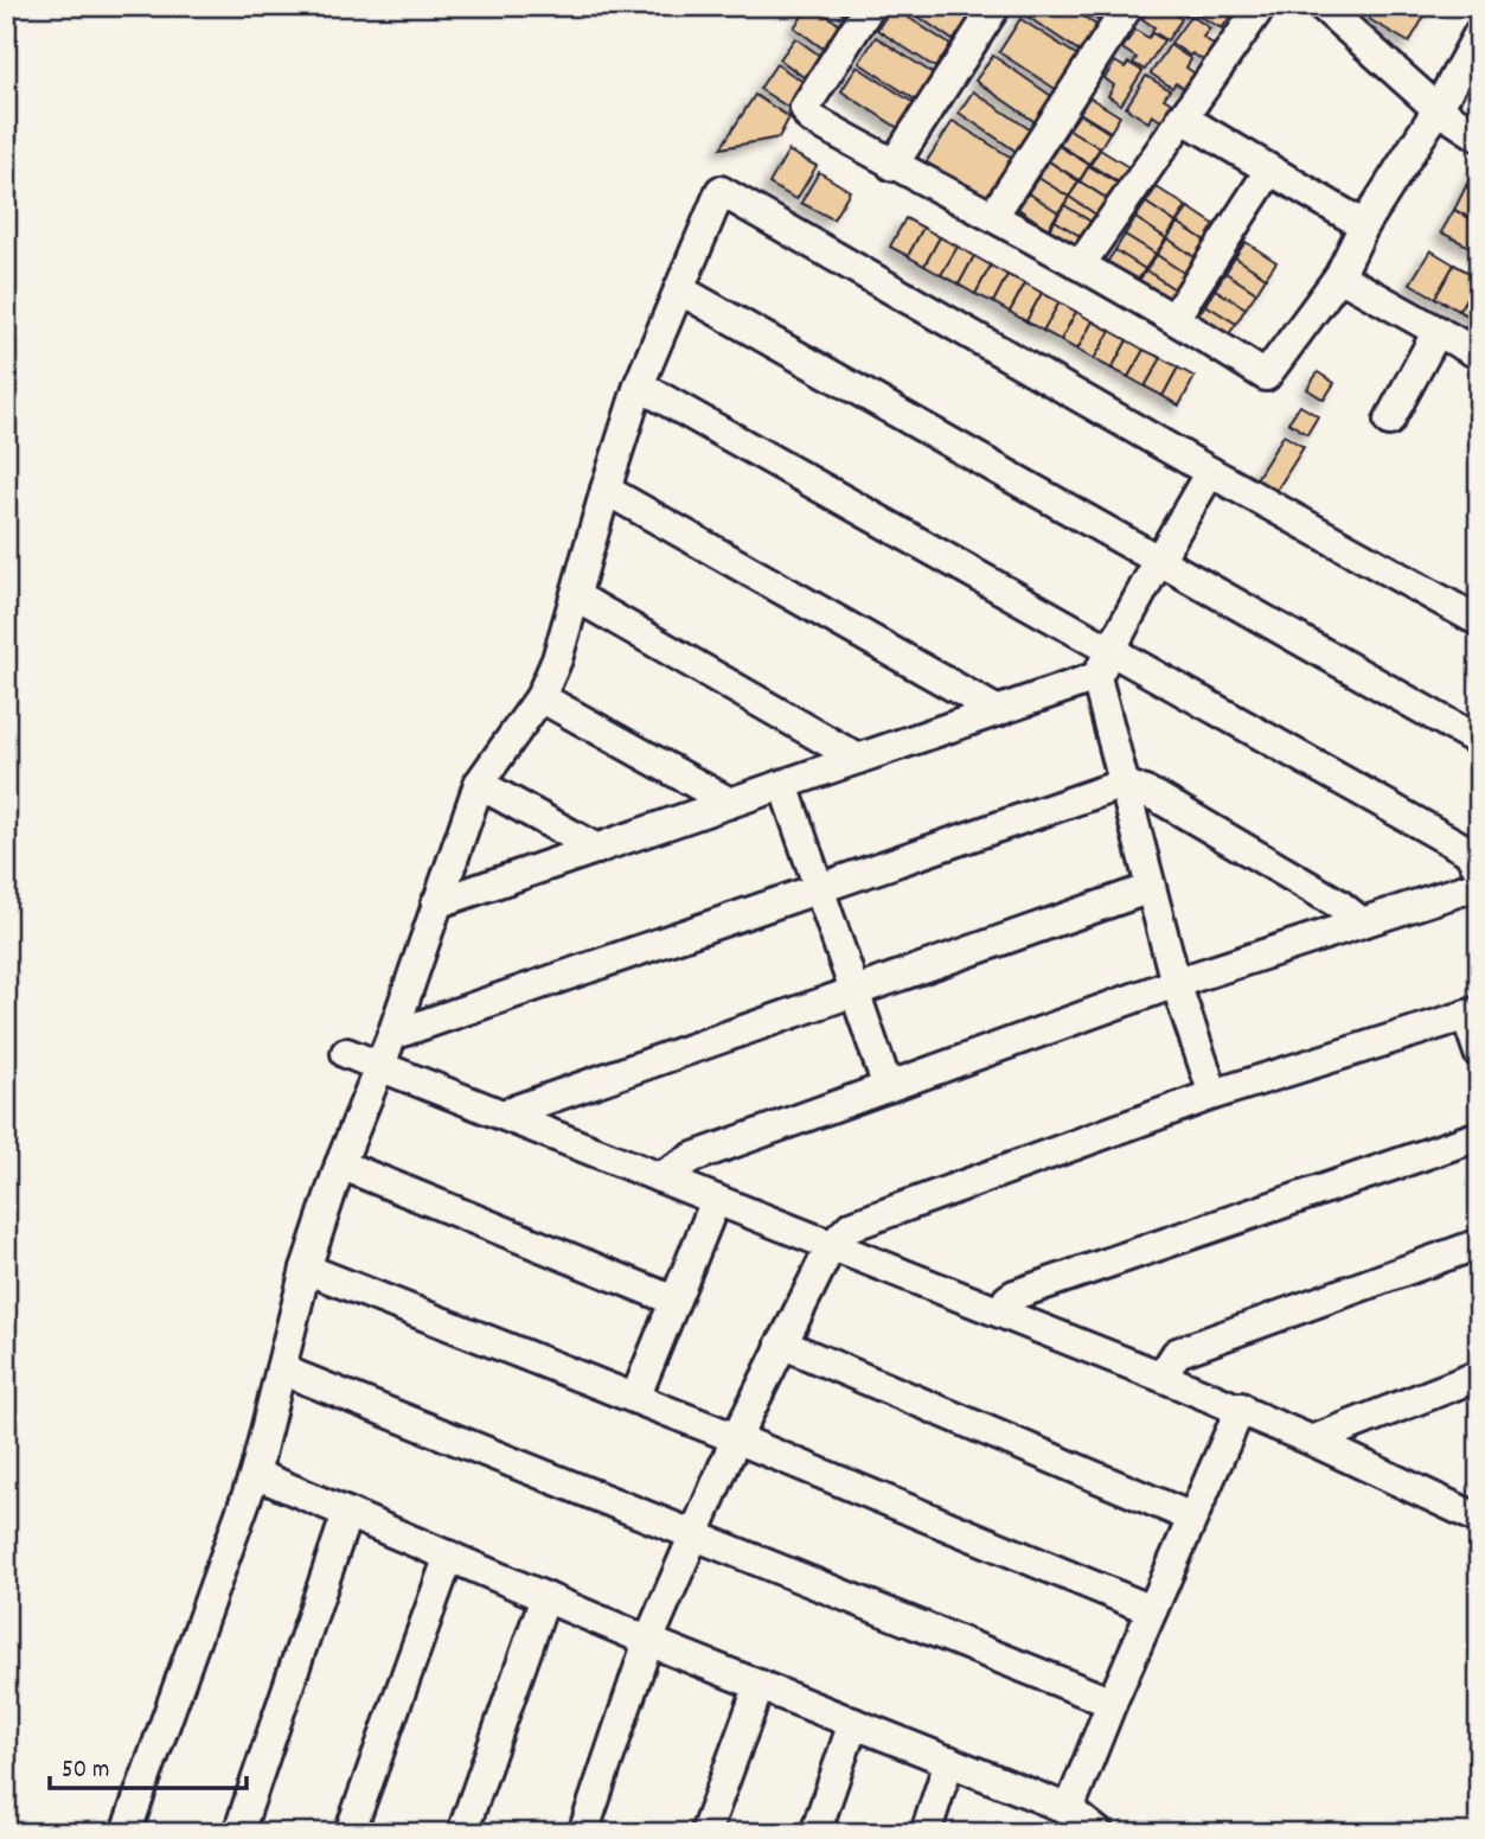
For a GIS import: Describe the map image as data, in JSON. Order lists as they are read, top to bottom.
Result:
{
  "scale_bar": "50 m"
}
